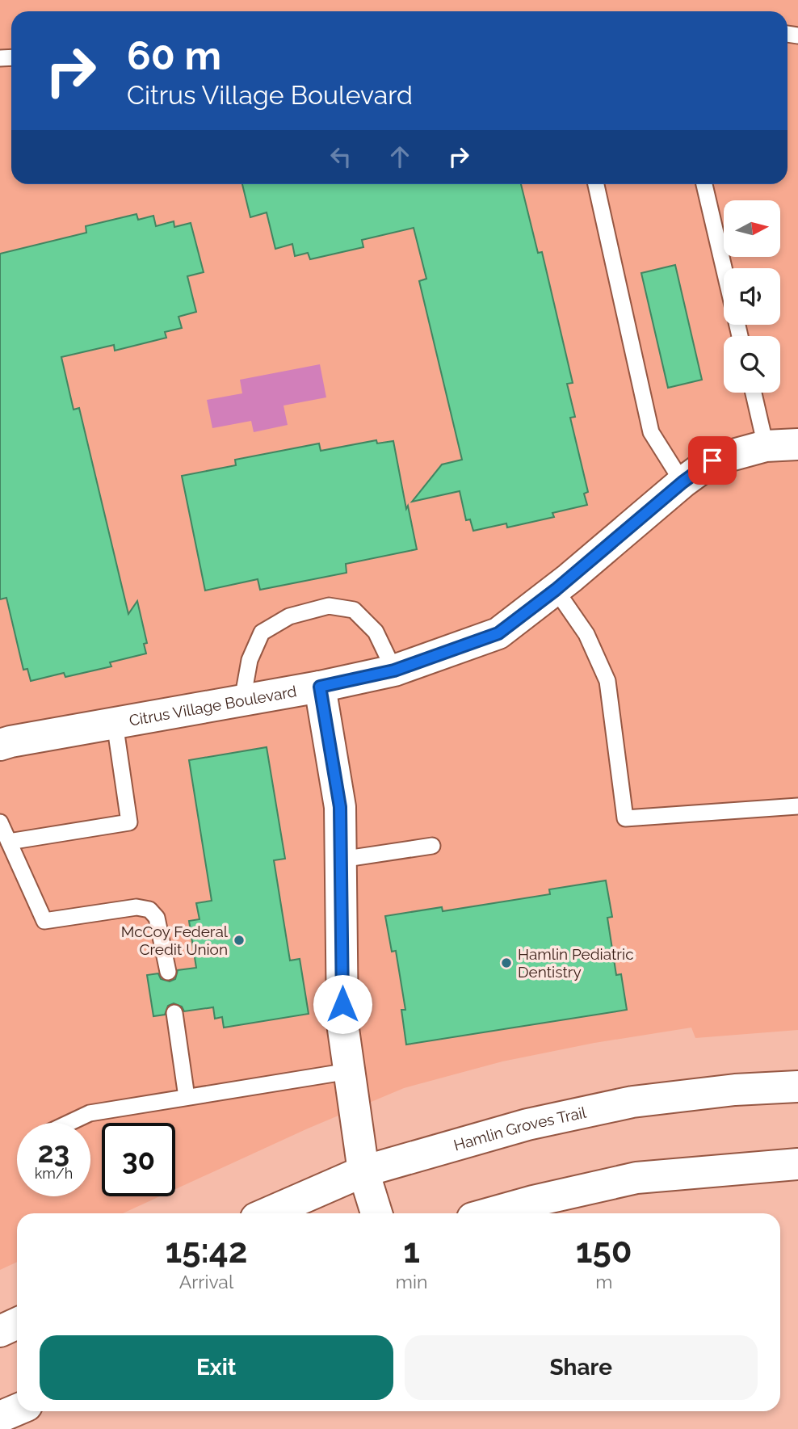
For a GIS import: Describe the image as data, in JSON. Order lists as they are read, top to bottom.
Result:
{
  "streets": {
    "street": ["Citrus Village Boulevard", "Hamlin Groves Trail"]
  },
  "places": ["McCoy Federal Credit Union", "Hamlin Pediatric Dentistry"],
  "north": "right",
  "page": {
    "turn": ["60 m", "Citrus Village Boulevard"],
    "speed": "23 km/h",
    "limit": "30",
    "eta": [
      "15:42",
      "Arrival",
      "1",
      "min",
      "150",
      "m"
    ],
    "buttons": ["Exit", "Share"]
  }
}
